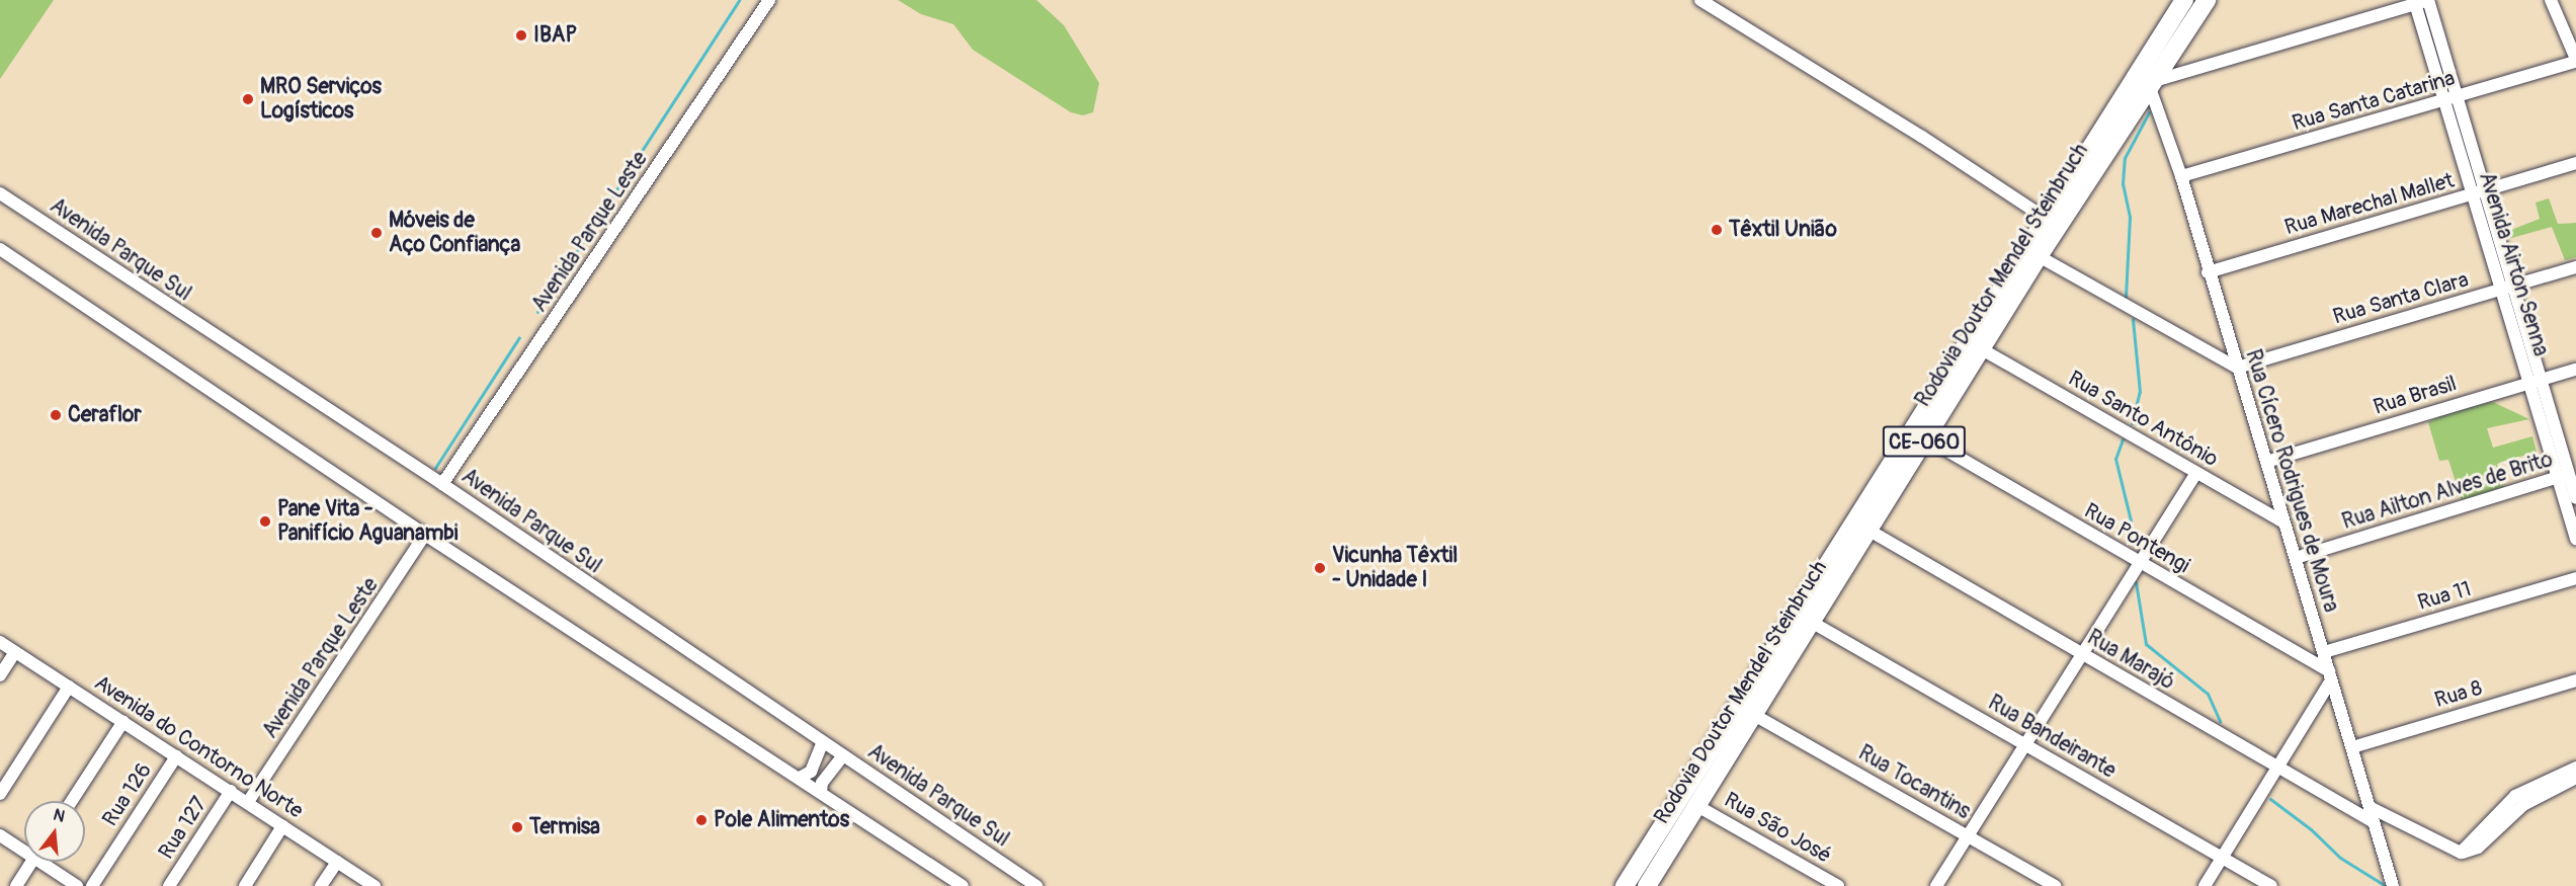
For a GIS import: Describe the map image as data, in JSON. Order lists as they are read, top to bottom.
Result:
{
  "streets": {
    "highway": ["Rodovia Doutor Mendel Steinbruch", "CE-060"],
    "street": [
      "Rua Santa Catarina",
      "Rua Marechal Mallet",
      "Avenida Parque Leste",
      "Avenida Parque Sul",
      "Avenida Airton Senna",
      "Rua Santa Clara",
      "Rua Brasil",
      "Rua Santo Antônio",
      "Rua Cícero Rodrigues de Moura",
      "Rua Ailton Alves de Brito",
      "Rua Pontengi",
      "Rua 11",
      "Rua Marajó",
      "Rua 8",
      "Rua Bandeirante",
      "Avenida do Contorno Norte",
      "Rua Tocantins",
      "Rua 126",
      "Rua 127",
      "Rua São José"
    ]
  },
  "crossings": [
    ["Rua Santa Catarina", "Avenida Airton Senna"],
    ["Rua Santa Catarina", "Rua Cícero Rodrigues de Moura"],
    ["Rua Marechal Mallet", "Avenida Airton Senna"],
    ["Rua Marechal Mallet", "Rua Cícero Rodrigues de Moura"],
    ["Avenida Parque Leste", "Avenida Parque Sul"],
    ["Avenida Parque Leste", "Avenida do Contorno Norte"],
    ["Avenida Airton Senna", "Rua Santa Clara"],
    ["Avenida Airton Senna", "Rua Brasil"],
    ["Avenida Airton Senna", "Rua Ailton Alves de Brito"],
    ["Rodovia Doutor Mendel Steinbruch", "Rua Santo Antônio"],
    ["Rodovia Doutor Mendel Steinbruch", "Rua Cícero Rodrigues de Moura"],
    ["Rodovia Doutor Mendel Steinbruch", "Rua Pontengi"],
    ["Rodovia Doutor Mendel Steinbruch", "Rua Marajó"],
    ["Rodovia Doutor Mendel Steinbruch", "Rua Bandeirante"],
    ["Rodovia Doutor Mendel Steinbruch", "Rua Tocantins"],
    ["Rodovia Doutor Mendel Steinbruch", "Rua São José"],
    ["Rua Santa Clara", "Rua Cícero Rodrigues de Moura"],
    ["Rua Brasil", "Rua Cícero Rodrigues de Moura"],
    ["Rua Santo Antônio", "Rua Cícero Rodrigues de Moura"],
    ["Rua Cícero Rodrigues de Moura", "Rua Ailton Alves de Brito"],
    ["Rua Cícero Rodrigues de Moura", "Rua Pontengi"],
    ["Rua Cícero Rodrigues de Moura", "Rua 11"],
    ["Rua Cícero Rodrigues de Moura", "Rua Marajó"],
    ["Rua Cícero Rodrigues de Moura", "Rua 8"],
    ["Avenida do Contorno Norte", "Rua 126"],
    ["Avenida do Contorno Norte", "Rua 127"]
  ],
  "places": [
    "IBAP",
    "MRO Serviços Logísticos",
    "Têxtil União",
    "Móveis de Aço Confiança",
    "Ceraflor",
    "Pane Vita - Panifício Aguanambi",
    "Vicunha Têxtil - Unidade I",
    "Pole Alimentos",
    "Termisa"
  ],
  "north": "top"
}
